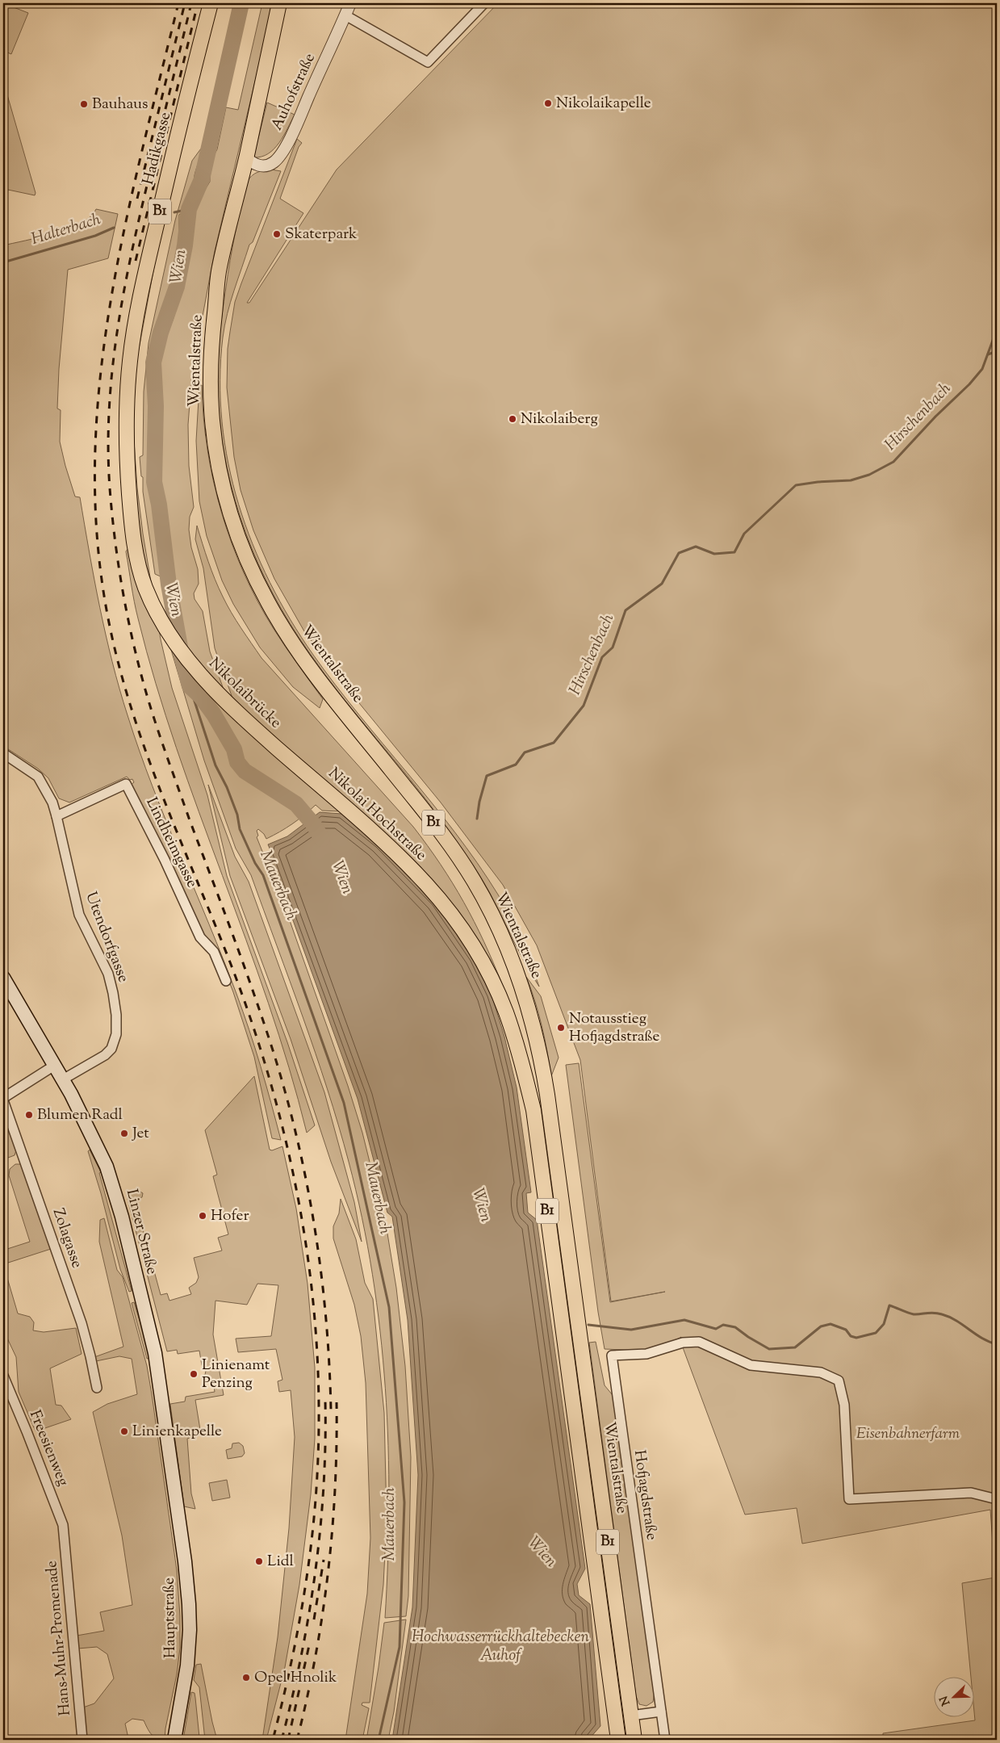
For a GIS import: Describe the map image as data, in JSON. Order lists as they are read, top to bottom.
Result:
{
  "streets": {
    "main road": [
      "Hadikgasse",
      "B1",
      "Wientalstraße",
      "Nikolaibrücke",
      "Nikolai Hochstraße",
      "Linzer Straße",
      "Hauptstraße"
    ],
    "street": [
      "Auhofstraße",
      "Lindheimgasse",
      "Utendorfgasse",
      "Zolagasse",
      "Freesienweg",
      "Hofjagdstraße",
      "Hans-Muhr-Promenade"
    ]
  },
  "crossings": [
    ["Auhofstraße", "Wientalstraße"],
    ["Hadikgasse", "Nikolaibrücke"],
    ["Nikolaibrücke", "Nikolai Hochstraße"],
    ["Lindheimgasse", "Utendorfgasse"],
    ["Utendorfgasse", "Linzer Straße"],
    ["Linzer Straße", "Hauptstraße"],
    ["Freesienweg", "Hans-Muhr-Promenade"]
  ],
  "water": [
    "Halterbach",
    "Wien",
    "Hirschenbach",
    "Mauerbach",
    "Hochwasserrückhaltebecken Auhof"
  ],
  "parks": ["Eisenbahnerfarm"],
  "places": [
    "Nikolaikapelle",
    "Bauhaus",
    "Skaterpark",
    "Nikolaiberg",
    "Notausstieg Hofjagdstraße",
    "Blumen Radl",
    "Jet",
    "Hofer",
    "Linienamt Penzing",
    "Linienkapelle",
    "Lidl",
    "Opel Hnolik"
  ],
  "north": "bottom left"
}
